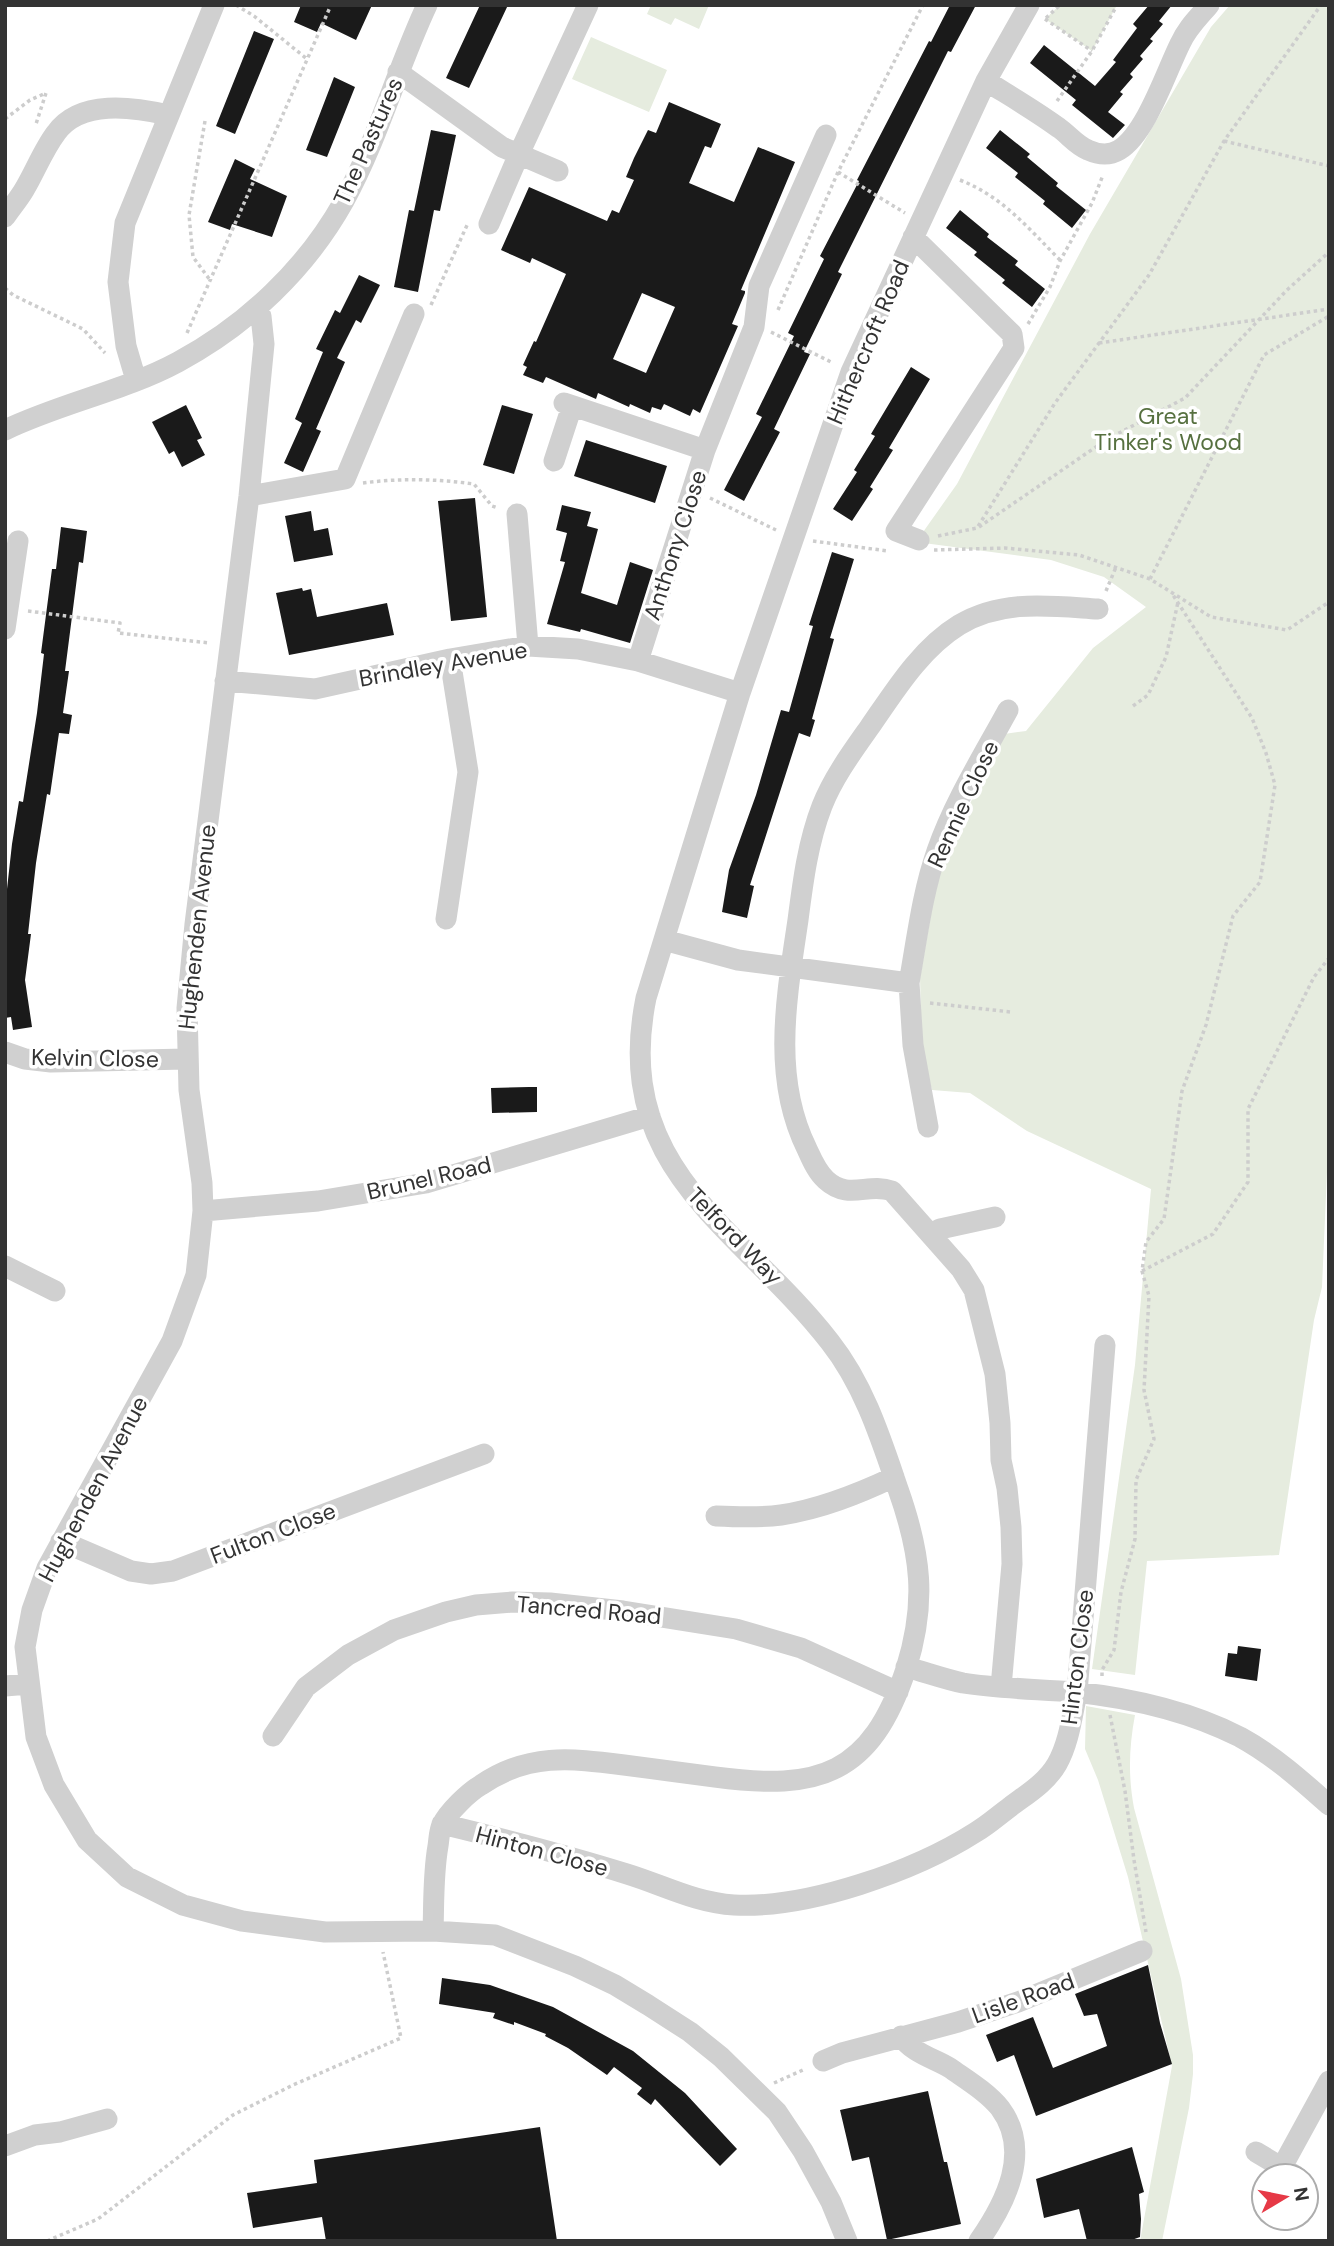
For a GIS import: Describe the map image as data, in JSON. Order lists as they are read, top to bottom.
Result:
{
  "streets": {
    "street": [
      "The Pastures",
      "Hithercroft Road",
      "Anthony Close",
      "Brindley Avenue",
      "Rennie Close",
      "Hughenden Avenue",
      "Kelvin Close",
      "Brunel Road",
      "Telford Way",
      "Fulton Close",
      "Tancred Road",
      "Hinton Close",
      "Lisle Road"
    ]
  },
  "crossings": [
    ["The Pastures", "Hughenden Avenue"],
    ["Hithercroft Road", "Brindley Avenue"],
    ["Hithercroft Road", "Telford Way"],
    ["Anthony Close", "Brindley Avenue"],
    ["Brindley Avenue", "Hughenden Avenue"],
    ["Brindley Avenue", "Telford Way"],
    ["Hughenden Avenue", "Kelvin Close"],
    ["Hughenden Avenue", "Brunel Road"],
    ["Hughenden Avenue", "Telford Way"],
    ["Hughenden Avenue", "Fulton Close"],
    ["Brunel Road", "Telford Way"],
    ["Telford Way", "Tancred Road"],
    ["Telford Way", "Hinton Close"]
  ],
  "parks": ["Great Tinker's Wood"],
  "north": "right"
}
